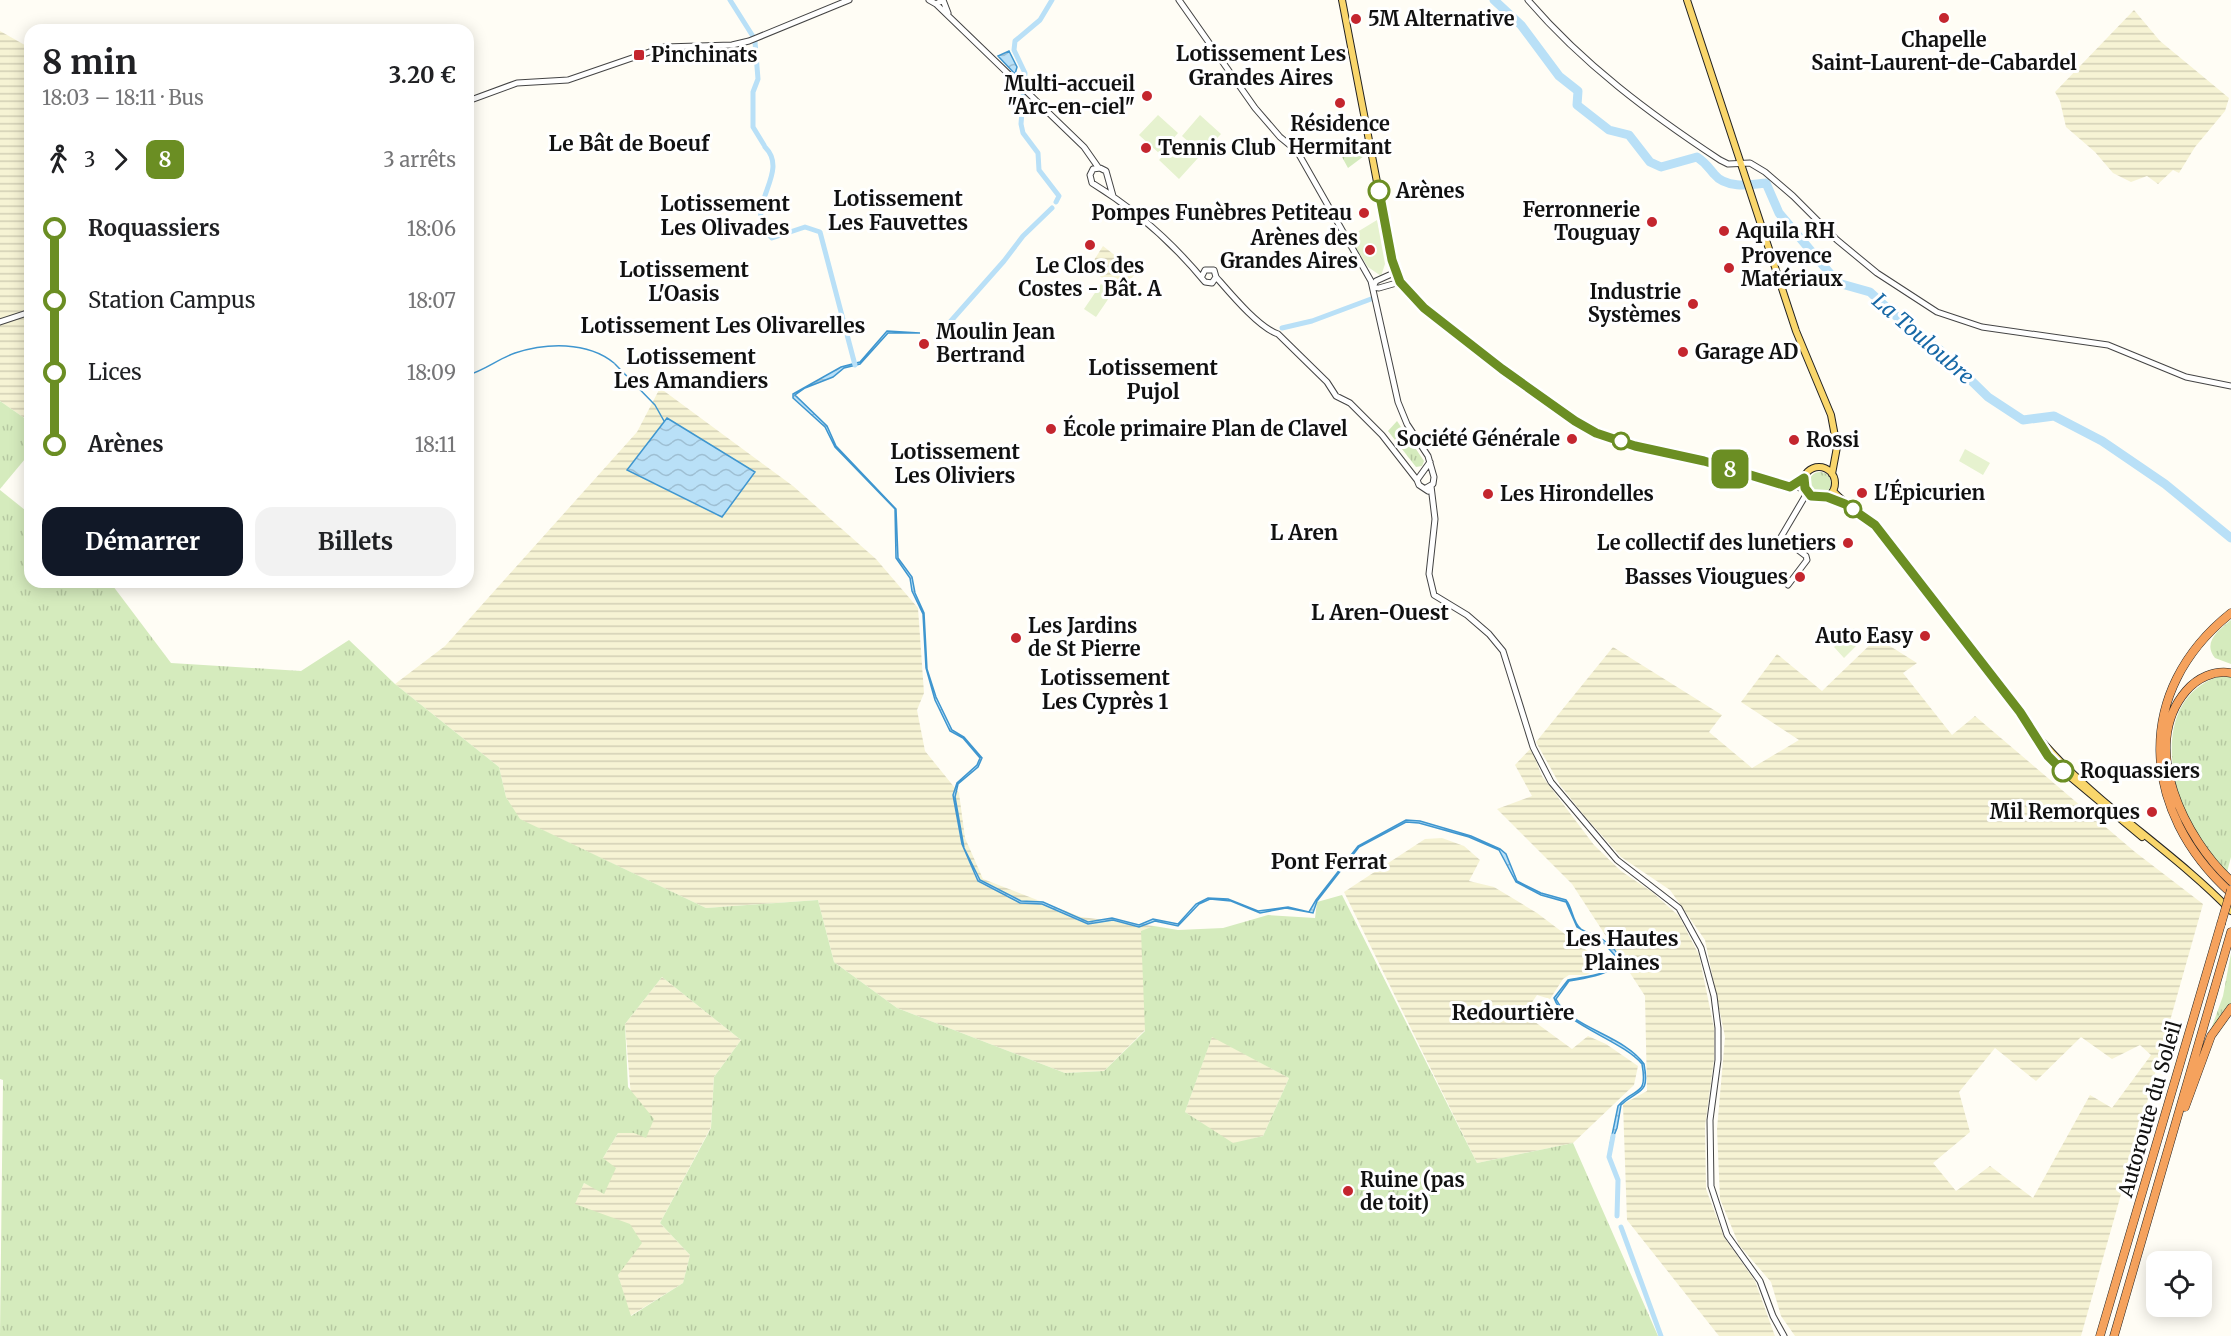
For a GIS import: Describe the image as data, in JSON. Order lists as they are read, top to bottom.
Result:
{
  "streets": {
    "highway": ["Autoroute du Soleil"]
  },
  "districts": [
    "Lotissement Les Grandes Aires",
    "Le Bât de Boeuf",
    "Lotissement Les Fauvettes",
    "Lotissement Les Olivades",
    "Lotissement L'Oasis",
    "Lotissement Les Olivarelles",
    "Lotissement Les Amandiers",
    "Lotissement Pujol",
    "Lotissement Les Oliviers",
    "L Aren",
    "L Aren-Ouest",
    "Lotissement Les Cyprès 1",
    "Pont Ferrat",
    "Les Hautes Plaines",
    "Redourtière"
  ],
  "water": ["La Touloubre"],
  "places": {
    "other": [
      "Chapelle Saint-Laurent-de-Cabardel",
      "5M Alternative",
      "Multi-accueil \"Arc-en-ciel\"",
      "Résidence Hermitant",
      "Tennis Club",
      "Arènes",
      "Pompes Funèbres Petiteau",
      "Ferronnerie Touguay",
      "Aquila RH",
      "Le Clos des Costes - Bât. A",
      "Arènes des Grandes Aires",
      "Provence Matériaux",
      "Industrie Systèmes",
      "Moulin Jean Bertrand",
      "Garage AD",
      "École primaire Plan de Clavel",
      "Société Générale",
      "Rossi",
      "L'Épicurien",
      "Les Hirondelles",
      "Le collectif des lunetiers",
      "Basses Viougues",
      "Auto Easy",
      "Les Jardins de St Pierre",
      "Roquassiers",
      "Mil Remorques",
      "Ruine (pas de toit)"
    ],
    "transit": ["Pinchinats"]
  },
  "lines": ["bus line 8"],
  "page": {
    "on_map": "8",
    "heading": ["8 min", "18:03 – 18:11 · Bus", "3.20 €"],
    "legs": ["3", "8", "3 arrêts"],
    "list": [
      {
        "name": "Roquassiers",
        "value": "18:06"
      },
      {
        "name": "Station Campus",
        "value": "18:07"
      },
      {
        "name": "Lices",
        "value": "18:09"
      },
      {
        "name": "Arènes",
        "value": "18:11"
      }
    ],
    "buttons": ["Démarrer", "Billets"]
  }
}
